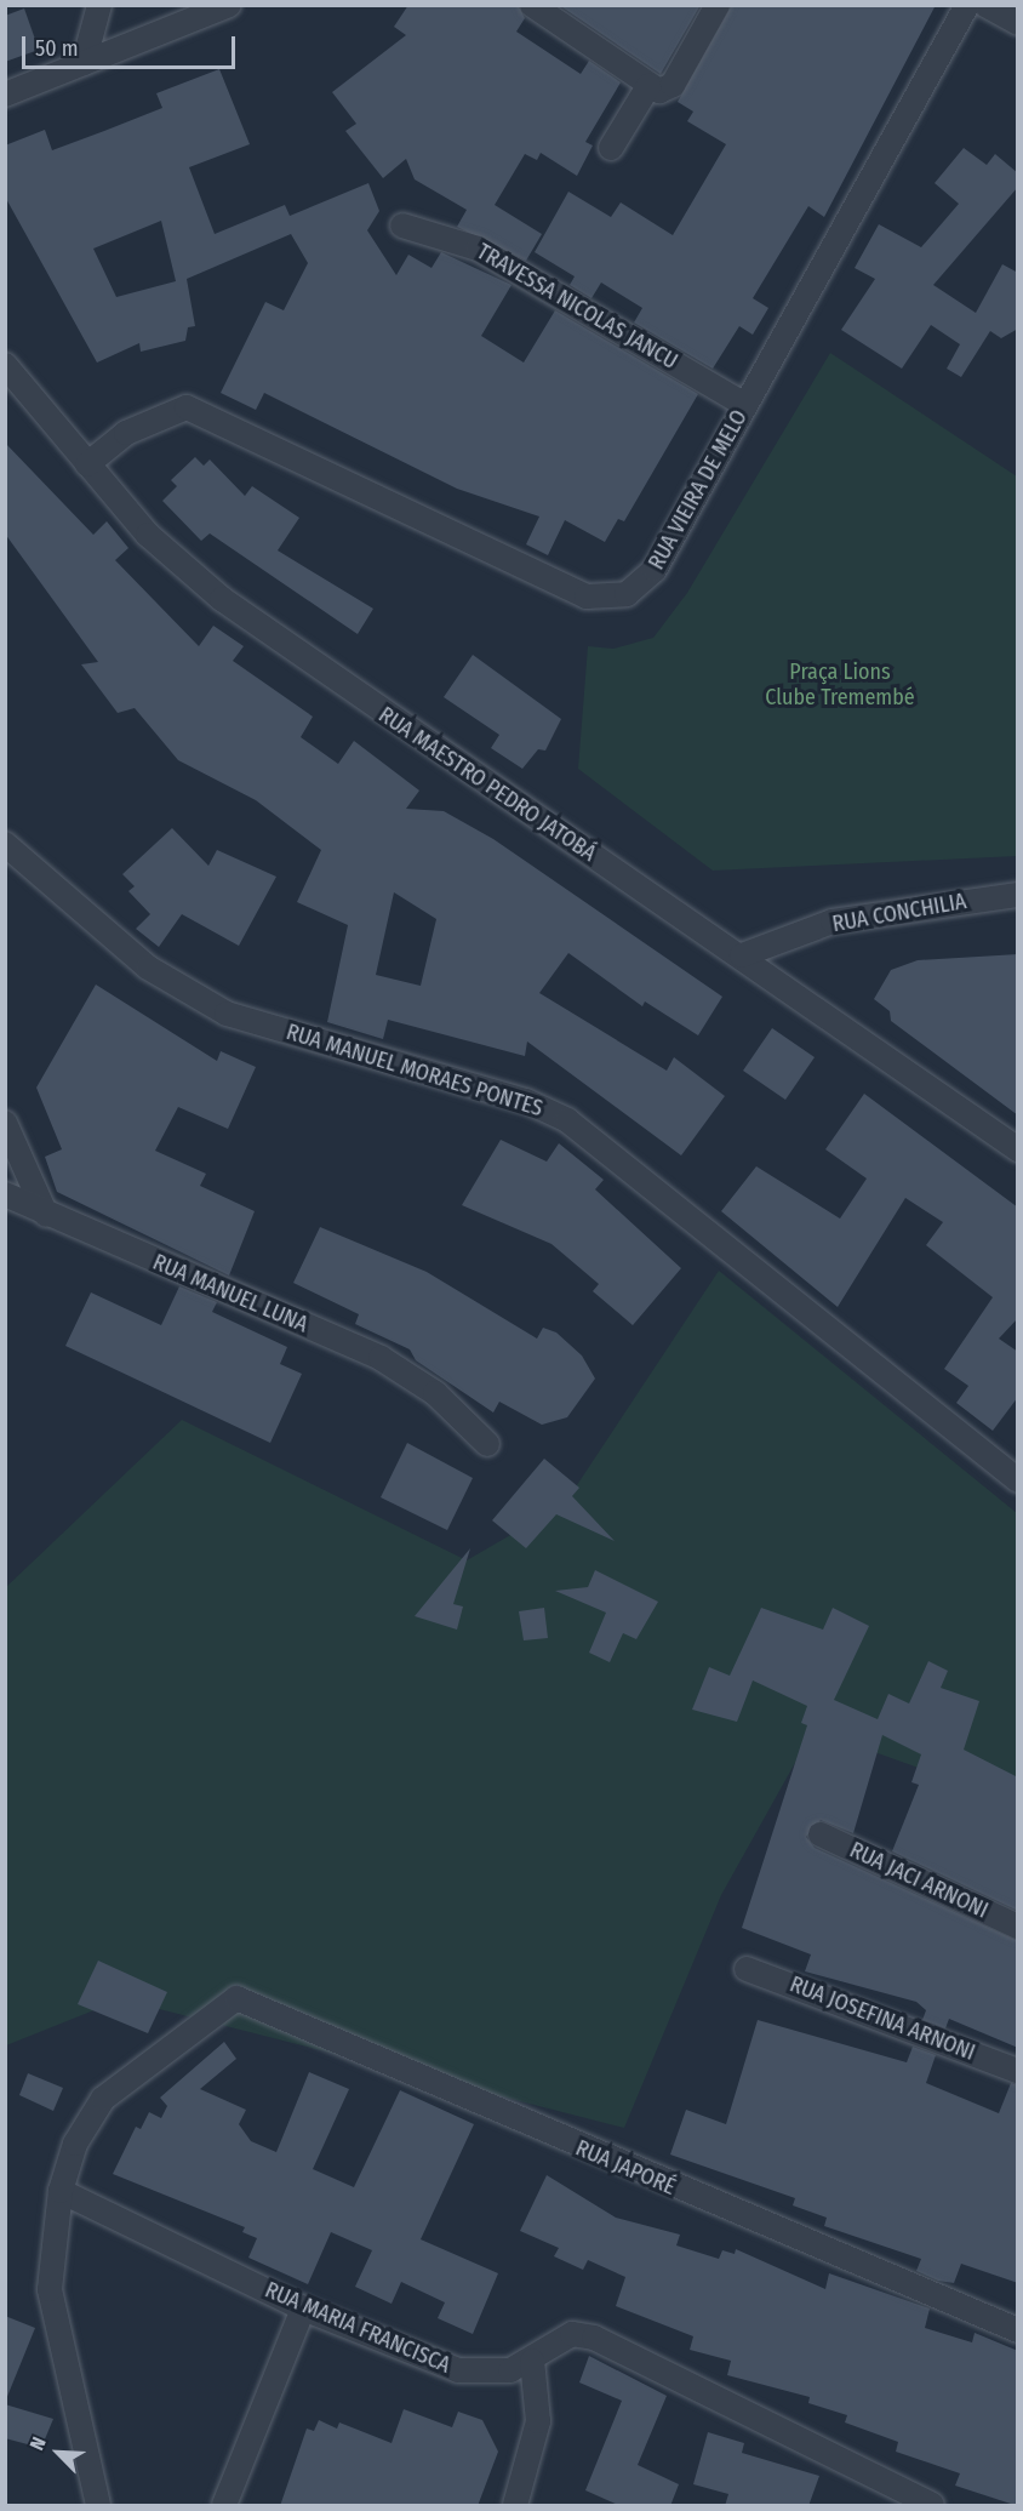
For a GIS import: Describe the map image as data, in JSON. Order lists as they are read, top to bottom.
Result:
{
  "streets": {
    "street": [
      "TRAVESSA NICOLAS JANCU",
      "RUA VIEIRA DE MELO",
      "RUA MAESTRO PEDRO JATOBÁ",
      "RUA CONCHILIA",
      "RUA MANUEL MORAES PONTES",
      "RUA MANUEL LUNA",
      "RUA JACI ARNONI",
      "RUA JOSEFINA ARNONI",
      "RUA JAPORÉ",
      "RUA MARIA FRANCISCA"
    ]
  },
  "crossings": [
    ["TRAVESSA NICOLAS JANCU", "RUA VIEIRA DE MELO"],
    ["RUA VIEIRA DE MELO", "RUA MAESTRO PEDRO JATOBÁ"],
    ["RUA MAESTRO PEDRO JATOBÁ", "RUA CONCHILIA"],
    ["RUA JAPORÉ", "RUA MARIA FRANCISCA"]
  ],
  "parks": ["Praça Lions Clube Tremembé"],
  "scale_bar": "50 m",
  "north": "top left"
}
